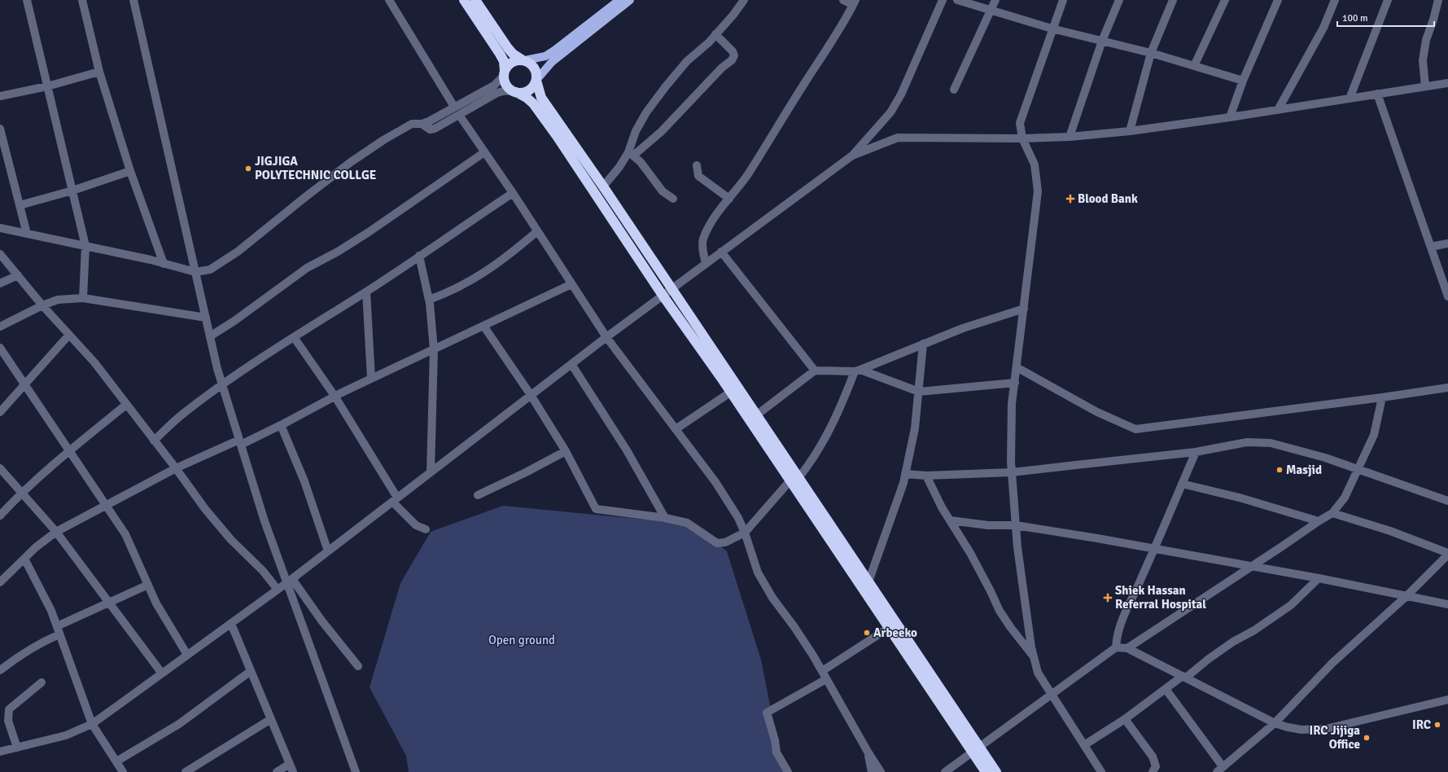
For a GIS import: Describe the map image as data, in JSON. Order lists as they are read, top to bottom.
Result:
{
  "parks": ["Open ground"],
  "places": {
    "other": [
      "JIGJIGA POLYTECHNIC COLLGE",
      "Masjid",
      "Arbeeko",
      "IRC",
      "IRC Jijiga Office"
    ],
    "health": ["Blood Bank", "Shiek Hassan Referral Hospital"]
  },
  "scale_bar": "100 m"
}
